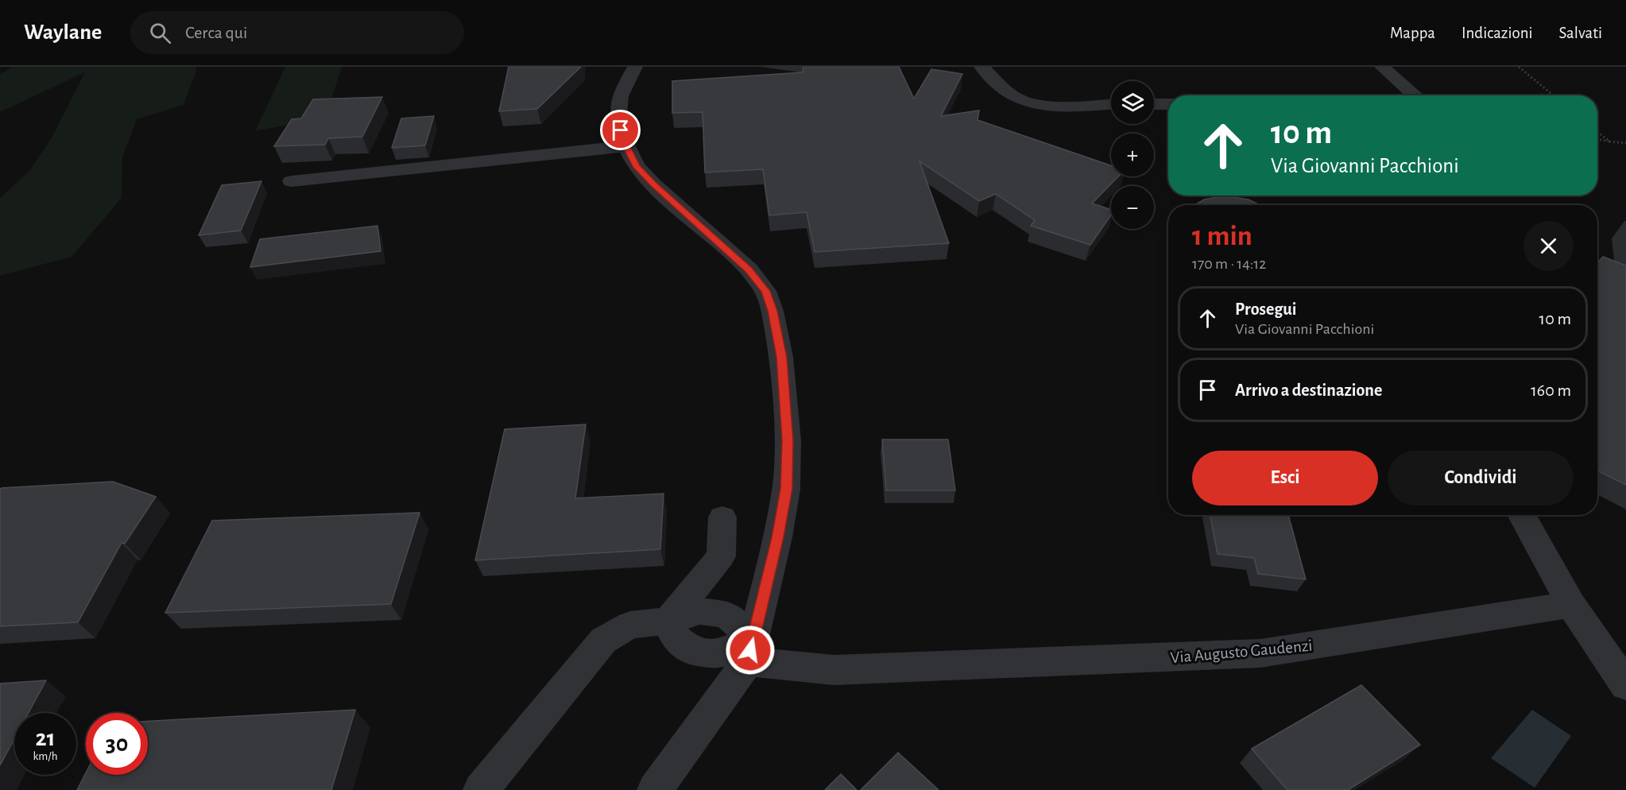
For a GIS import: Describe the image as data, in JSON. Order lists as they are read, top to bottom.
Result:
{
  "streets": {
    "street": ["Via Augusto Gaudenzi"]
  },
  "page": {
    "header": "Waylane",
    "search": "Cerca qui",
    "nav": ["Mappa", "Indicazioni", "Salvati"],
    "map_buttons": ["+", "−"],
    "turn": ["10 m", "Via Giovanni Pacchioni"],
    "heading": ["1 min", "170 m · 14:12"],
    "list": [
      {
        "name": "Prosegui",
        "note": "Via Giovanni Pacchioni",
        "value": "10 m"
      },
      {
        "name": "Arrivo a destinazione",
        "value": "160 m"
      }
    ],
    "buttons": ["Esci", "Condividi"],
    "speed": "21 km/h",
    "limit": "30"
  }
}
